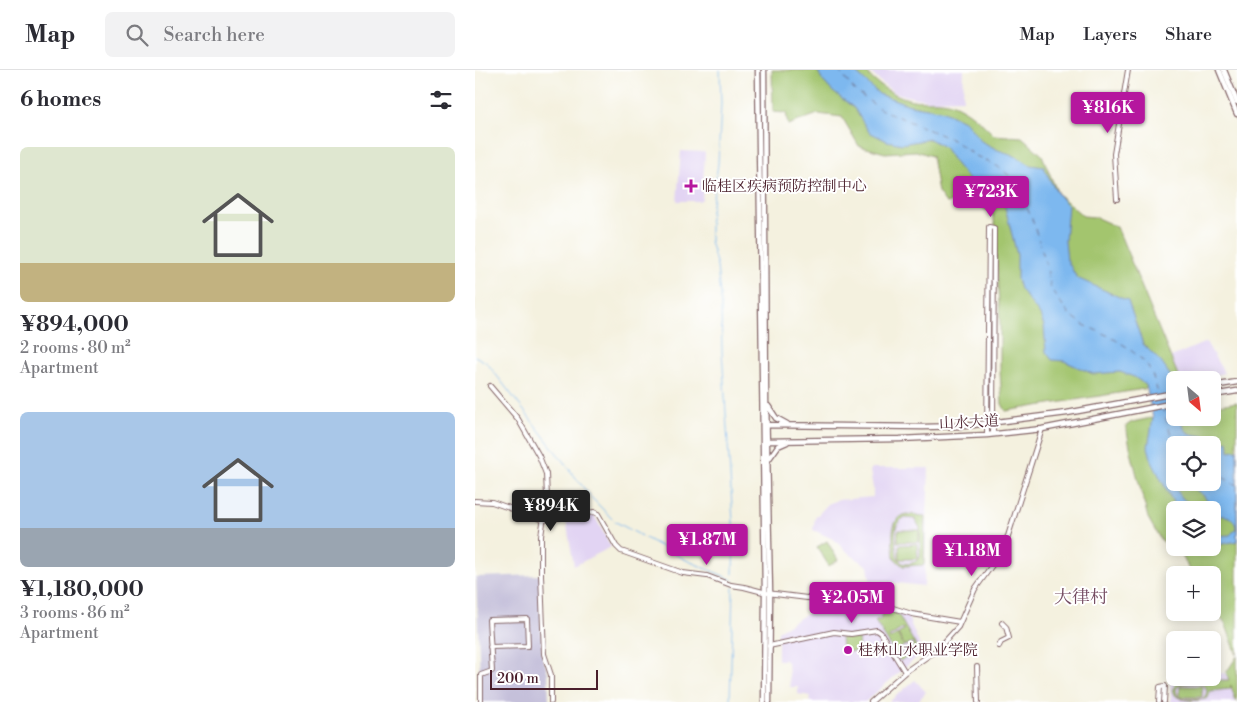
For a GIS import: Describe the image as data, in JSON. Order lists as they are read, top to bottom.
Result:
{
  "streets": {
    "main road": ["山水大道"]
  },
  "districts": ["大律村"],
  "places": {
    "health": ["临桂区疾病预防控制中心"],
    "other": ["桂林山水职业学院"]
  },
  "scale_bar": "200 m",
  "north": "bottom right",
  "page": {
    "header": "Map",
    "search": "Search here",
    "nav": ["Map", "Layers", "Share"],
    "heading": "6 homes",
    "price": [
      "¥816K",
      "¥723K",
      "¥894K",
      "¥1.87M",
      "¥1.18M",
      "¥2.05M"
    ],
    "list": [
      {
        "name": "¥894,000",
        "note": "2 rooms · 80 m² · Apartment"
      },
      {
        "name": "¥1,180,000",
        "note": "3 rooms · 86 m² · Apartment"
      }
    ],
    "map_buttons": ["+", "−"],
    "scale": "200 m"
  }
}
